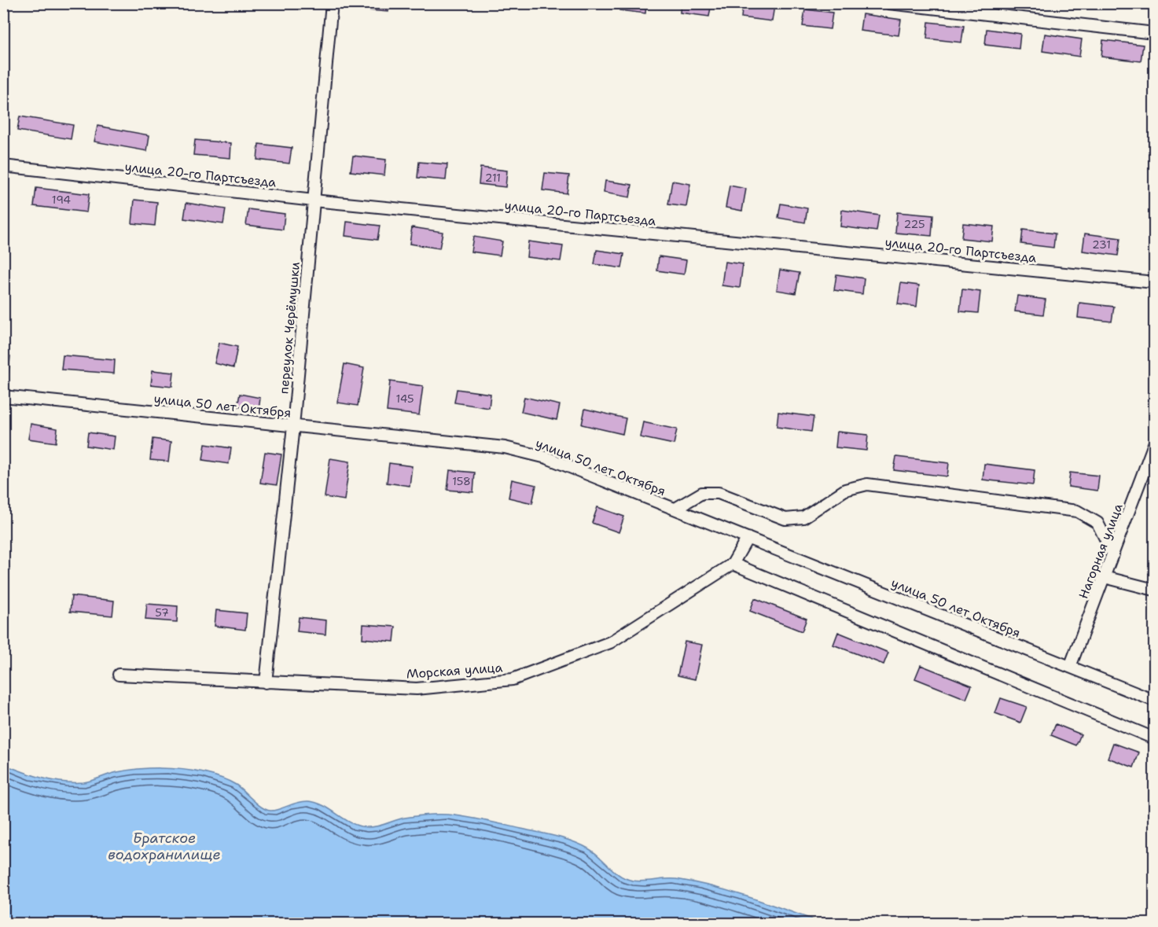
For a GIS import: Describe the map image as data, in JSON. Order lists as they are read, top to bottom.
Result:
{
  "streets": {
    "street": [
      "улица 20-го Партсъезда",
      "переулок Черёмушки",
      "улица 50 лет Октября",
      "Нагорная улица",
      "Морская улица"
    ]
  },
  "crossings": [
    ["улица 20-го Партсъезда", "переулок Черёмушки"],
    ["переулок Черёмушки", "улица 50 лет Октября"],
    ["переулок Черёмушки", "Морская улица"],
    ["улица 50 лет Октября", "Нагорная улица"],
    ["улица 50 лет Октября", "Морская улица"]
  ],
  "water": ["Братское водохранилище"],
  "house_numbers": [
    "211",
    "194",
    "225",
    "231",
    "145",
    "158",
    "57"
  ]
}
